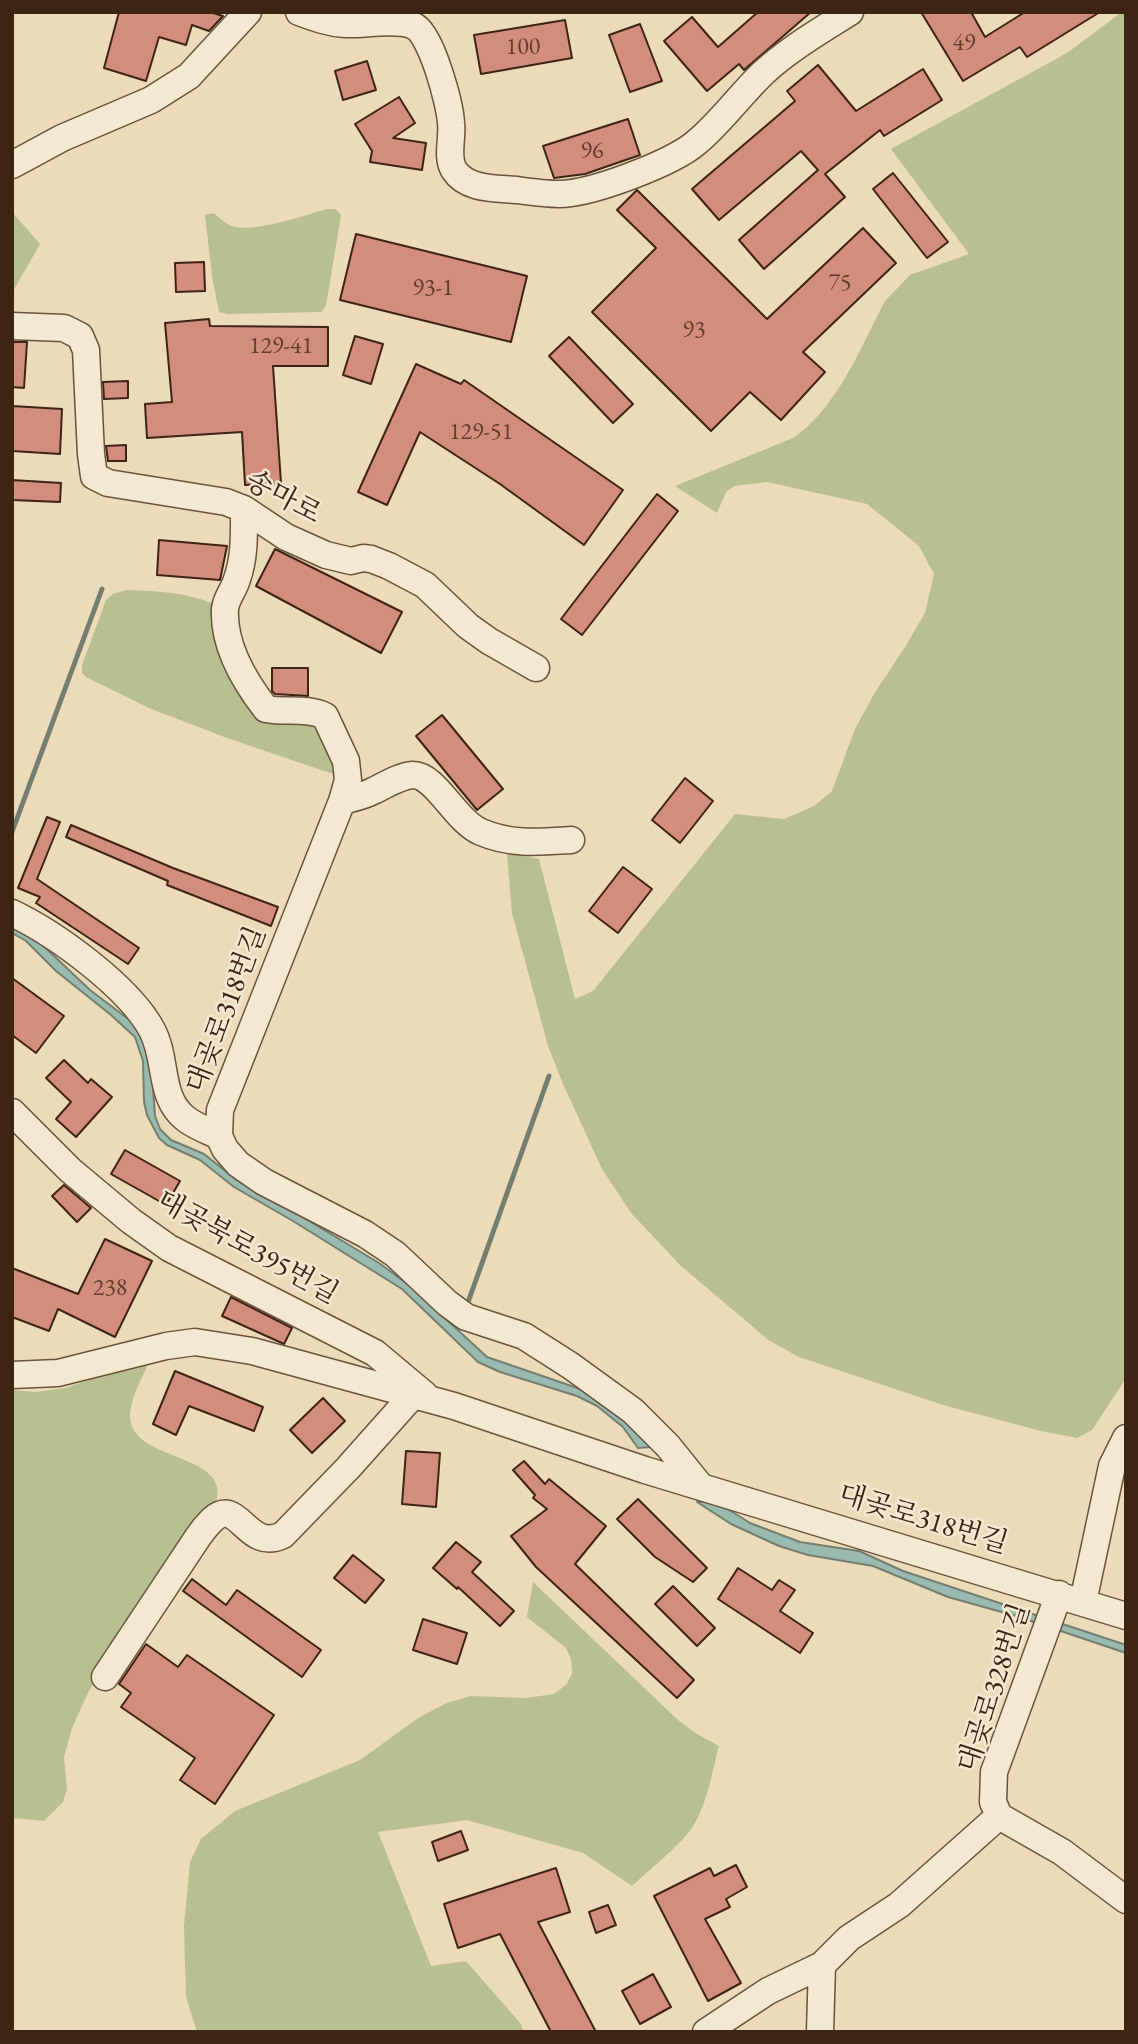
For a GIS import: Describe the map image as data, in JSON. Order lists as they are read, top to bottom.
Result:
{
  "streets": {
    "street": [
      "송마로",
      "대곶로318번길",
      "대곶북로395번길",
      "대곶로328번길"
    ]
  },
  "crossings": [
    ["송마로", "대곶로318번길"],
    ["대곶로318번길", "대곶북로395번길"],
    ["대곶로318번길", "대곶로328번길"]
  ],
  "house_numbers": [
    "49",
    "100",
    "96",
    "75",
    "93-1",
    "93",
    "129-41",
    "129-51",
    "238"
  ]
}
